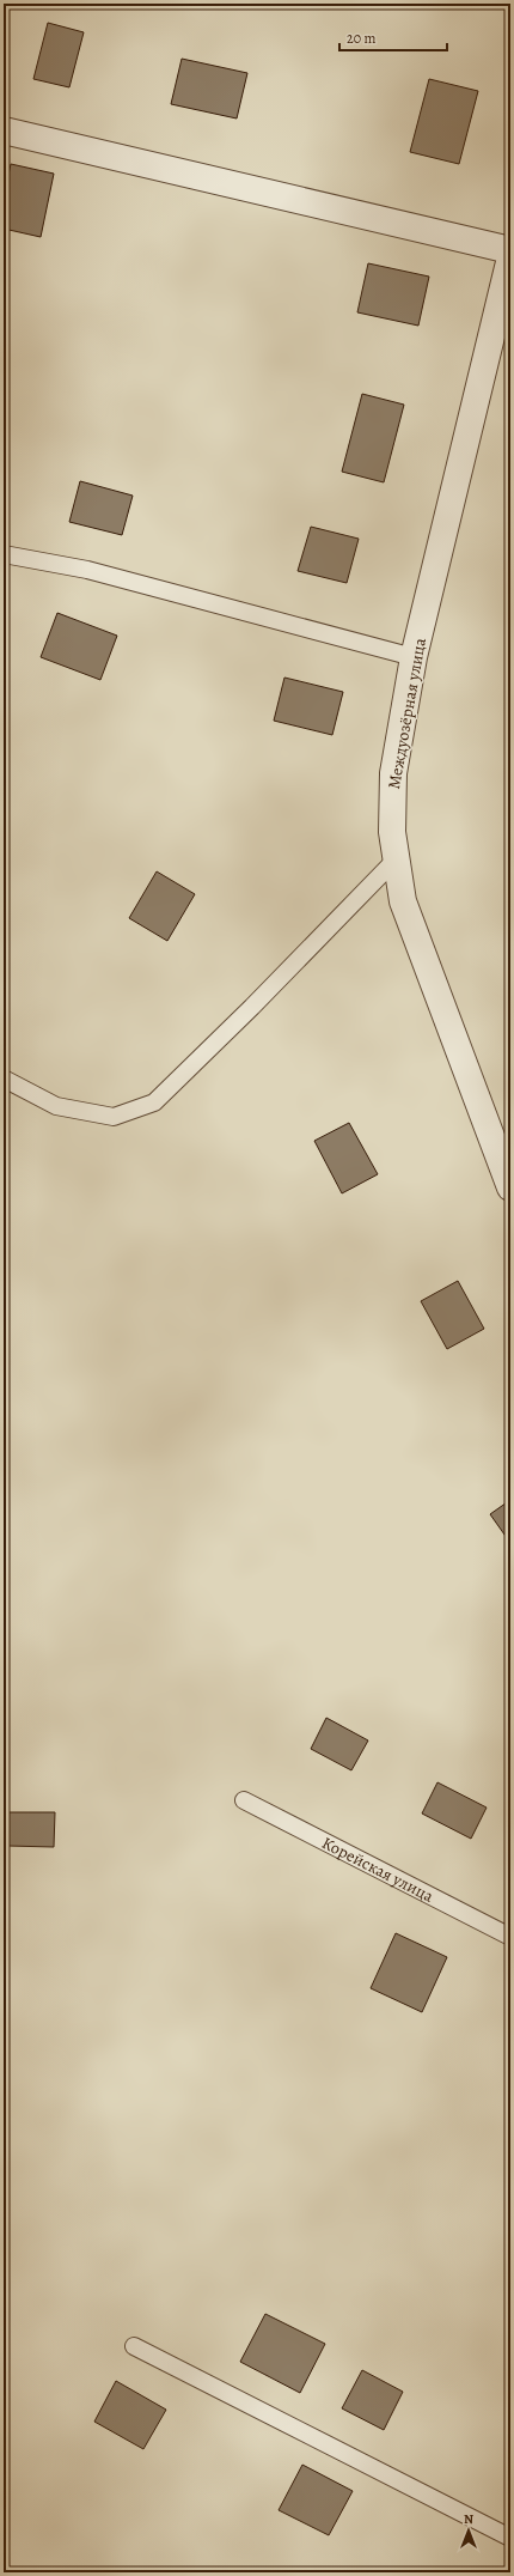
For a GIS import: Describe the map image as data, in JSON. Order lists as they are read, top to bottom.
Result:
{
  "streets": {
    "street": ["Междуозёрная улица"],
    "lane": ["Корейская улица"]
  },
  "scale_bar": "20 m",
  "north": "top"
}
